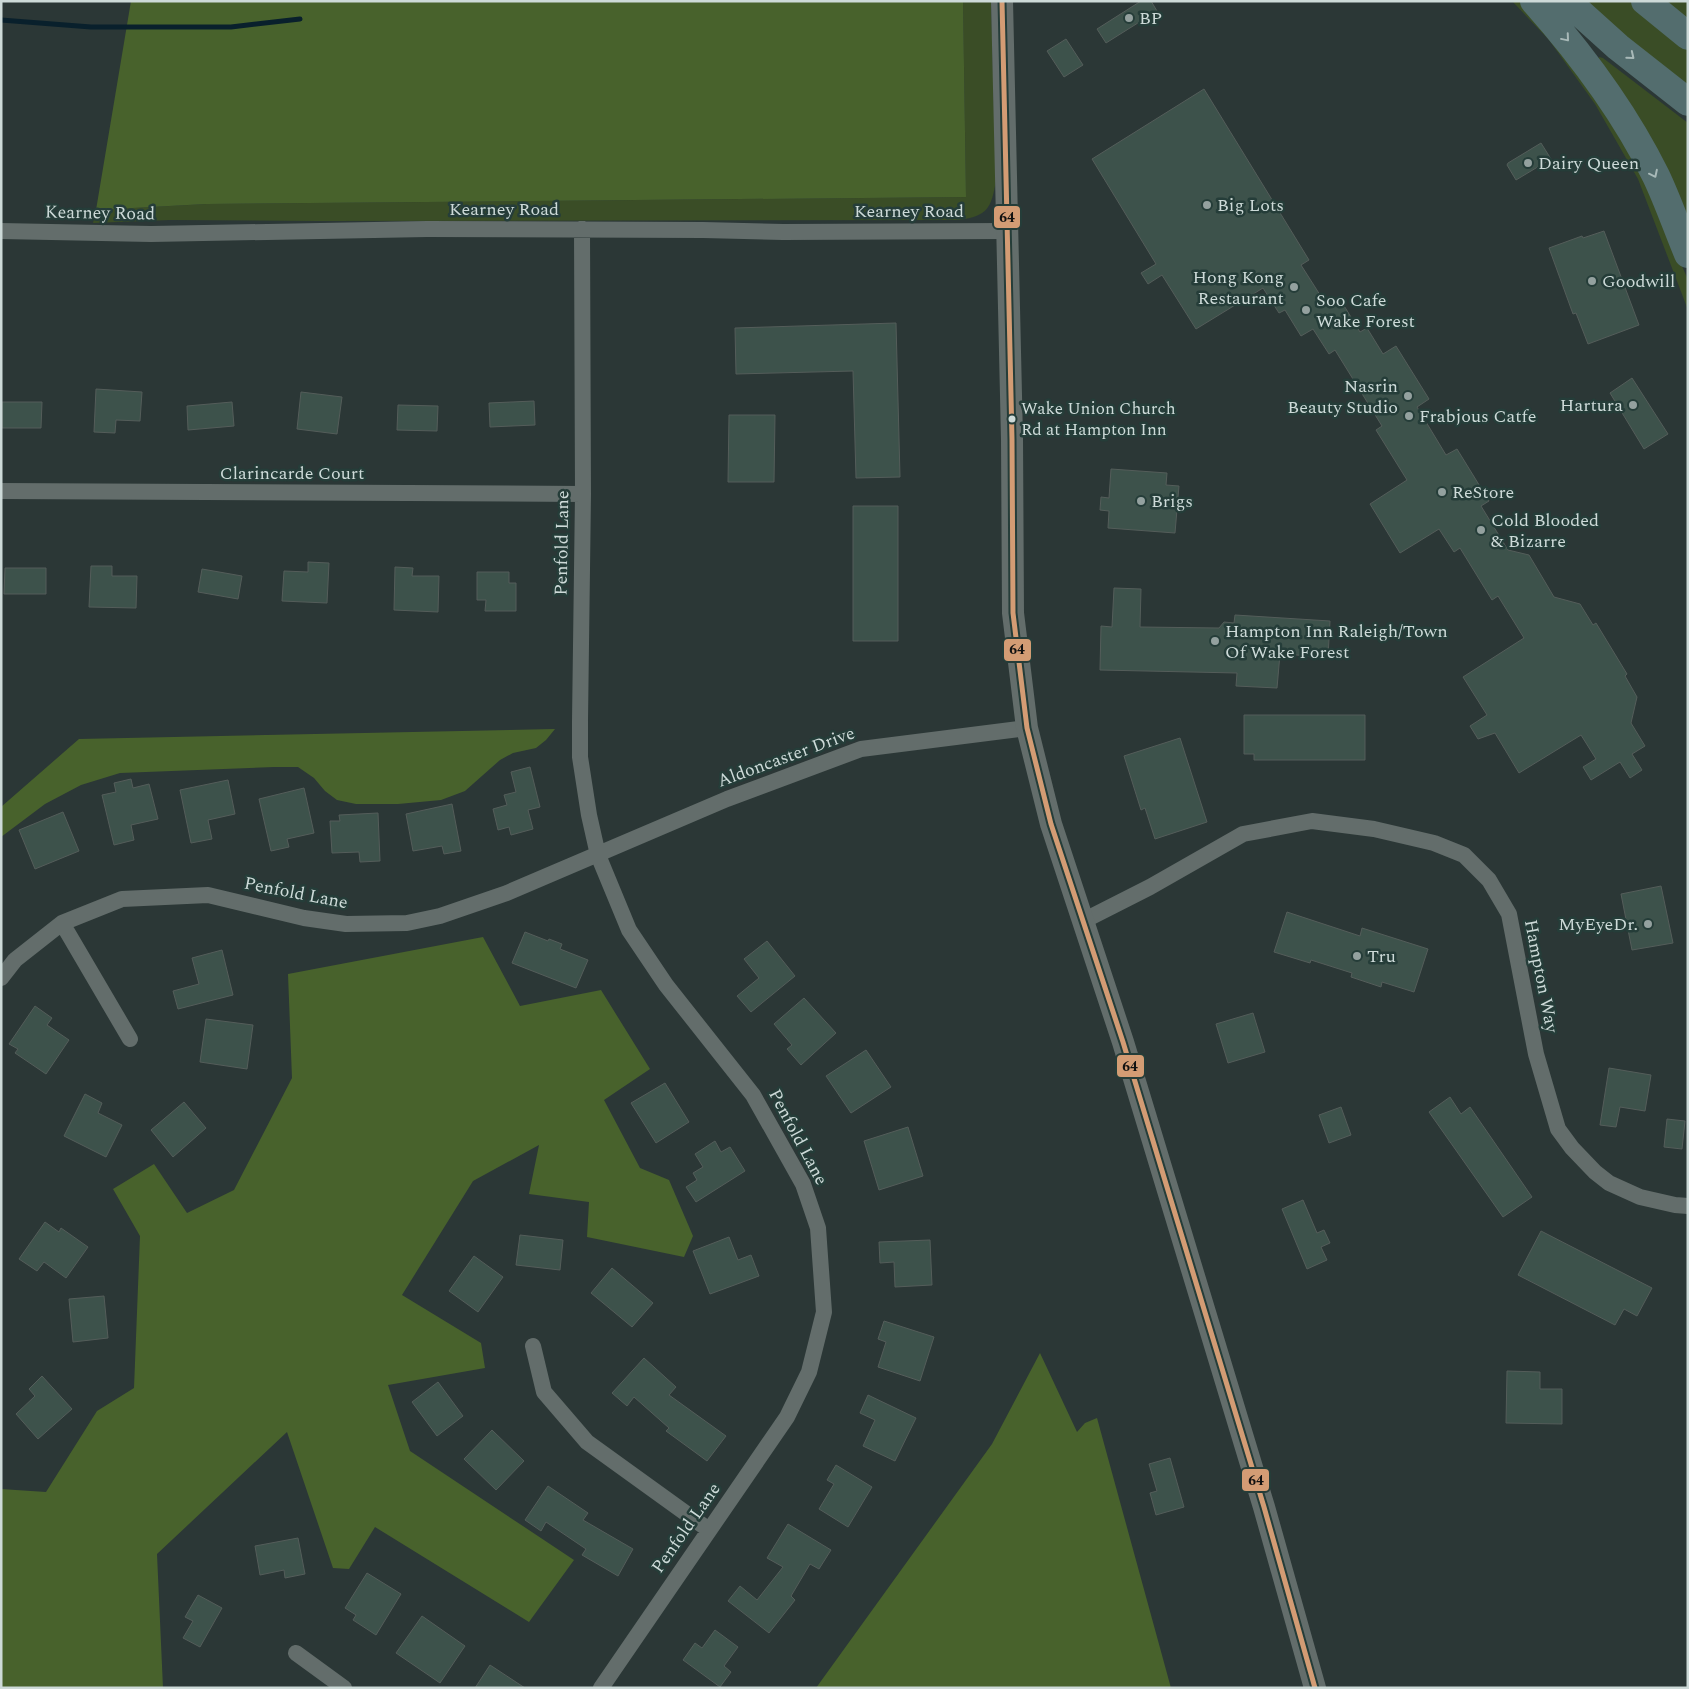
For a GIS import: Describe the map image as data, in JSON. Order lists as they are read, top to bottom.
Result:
{
  "streets": {
    "street": [
      "Kearney Road",
      "Clarincarde Court",
      "Penfold Lane",
      "Aldoncaster Drive",
      "Hampton Way"
    ]
  },
  "crossings": [
    ["Kearney Road", "Penfold Lane"],
    ["Clarincarde Court", "Penfold Lane"],
    ["Penfold Lane", "Aldoncaster Drive"]
  ],
  "places": [
    "BP",
    "Dairy Queen",
    "Big Lots",
    "Goodwill",
    "Hong Kong Restaurant",
    "Soo Cafe Wake Forest",
    "Nasrin Beauty Studio",
    "Hartura",
    "Frabjous Catfe",
    "Wake Union Church Rd at Hampton Inn",
    "ReStore",
    "Brigs",
    "Cold Blooded & Bizarre",
    "Hampton Inn Raleigh/Town Of Wake Forest",
    "MyEyeDr.",
    "Tru"
  ],
  "lines": ["transit line 64"]
}
